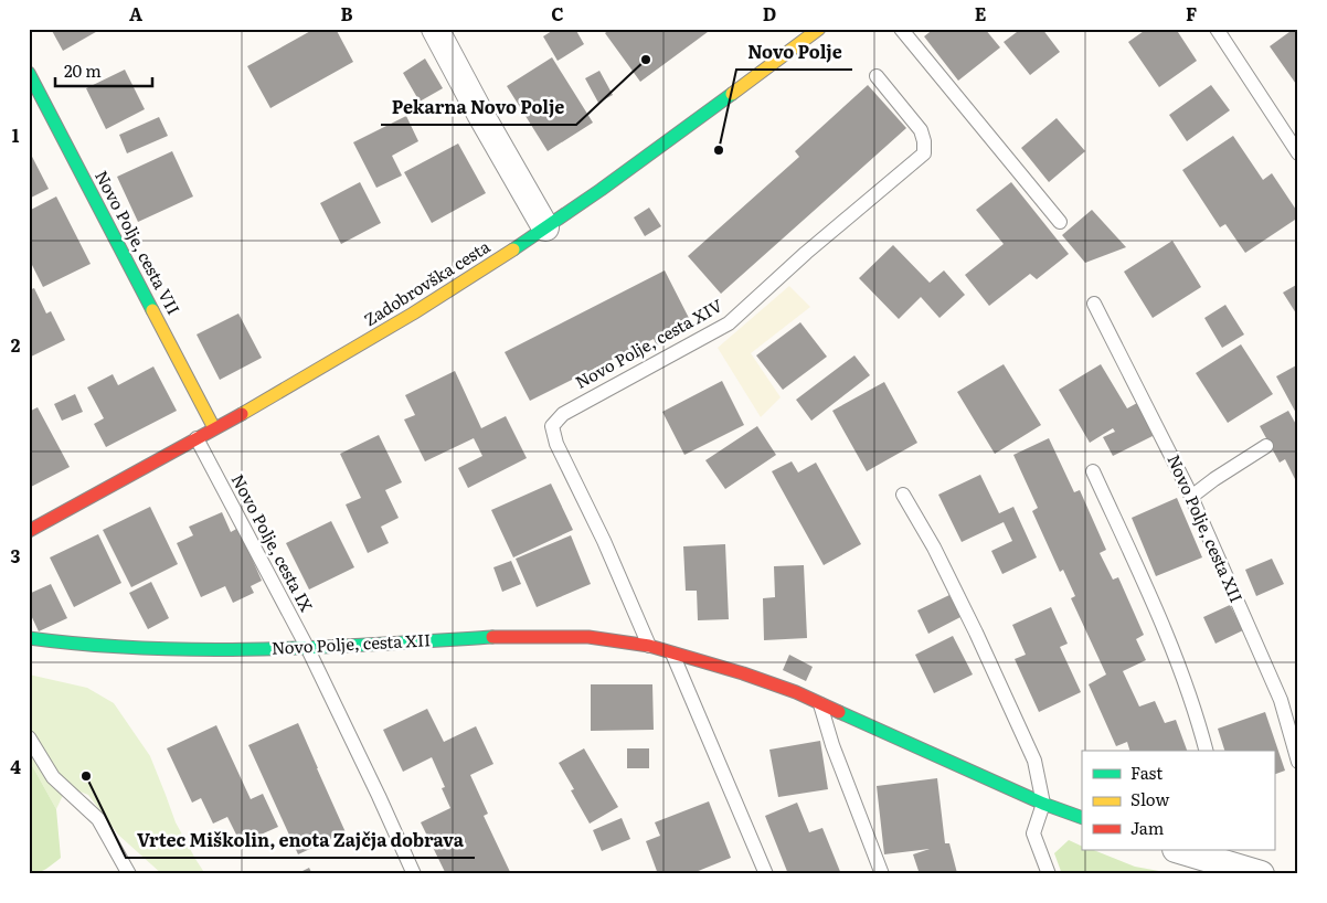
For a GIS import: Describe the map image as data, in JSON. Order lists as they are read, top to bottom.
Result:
{
  "streets": {
    "street": ["Novo Polje, cesta VII", "Zadobrovška cesta", "Novo Polje, cesta XII"],
    "lane": ["Novo Polje, cesta XIV", "Novo Polje, cesta IX"]
  },
  "crossings": [
    ["Novo Polje, cesta VII", "Zadobrovška cesta"],
    ["Zadobrovška cesta", "Novo Polje, cesta IX"],
    ["Novo Polje, cesta XIV", "Novo Polje, cesta XII"],
    ["Novo Polje, cesta XII", "Novo Polje, cesta IX"]
  ],
  "places": ["Pekarna Novo Polje", "Novo Polje", "Vrtec Miškolin, enota Zajčja dobrava"],
  "legend": ["Fast", "Slow", "Jam"],
  "scale_bar": "20 m",
  "grid": {
    "columns": [
      "A",
      "B",
      "C",
      "D",
      "E",
      "F"
    ],
    "rows": [
      "1",
      "2",
      "3",
      "4"
    ]
  }
}
